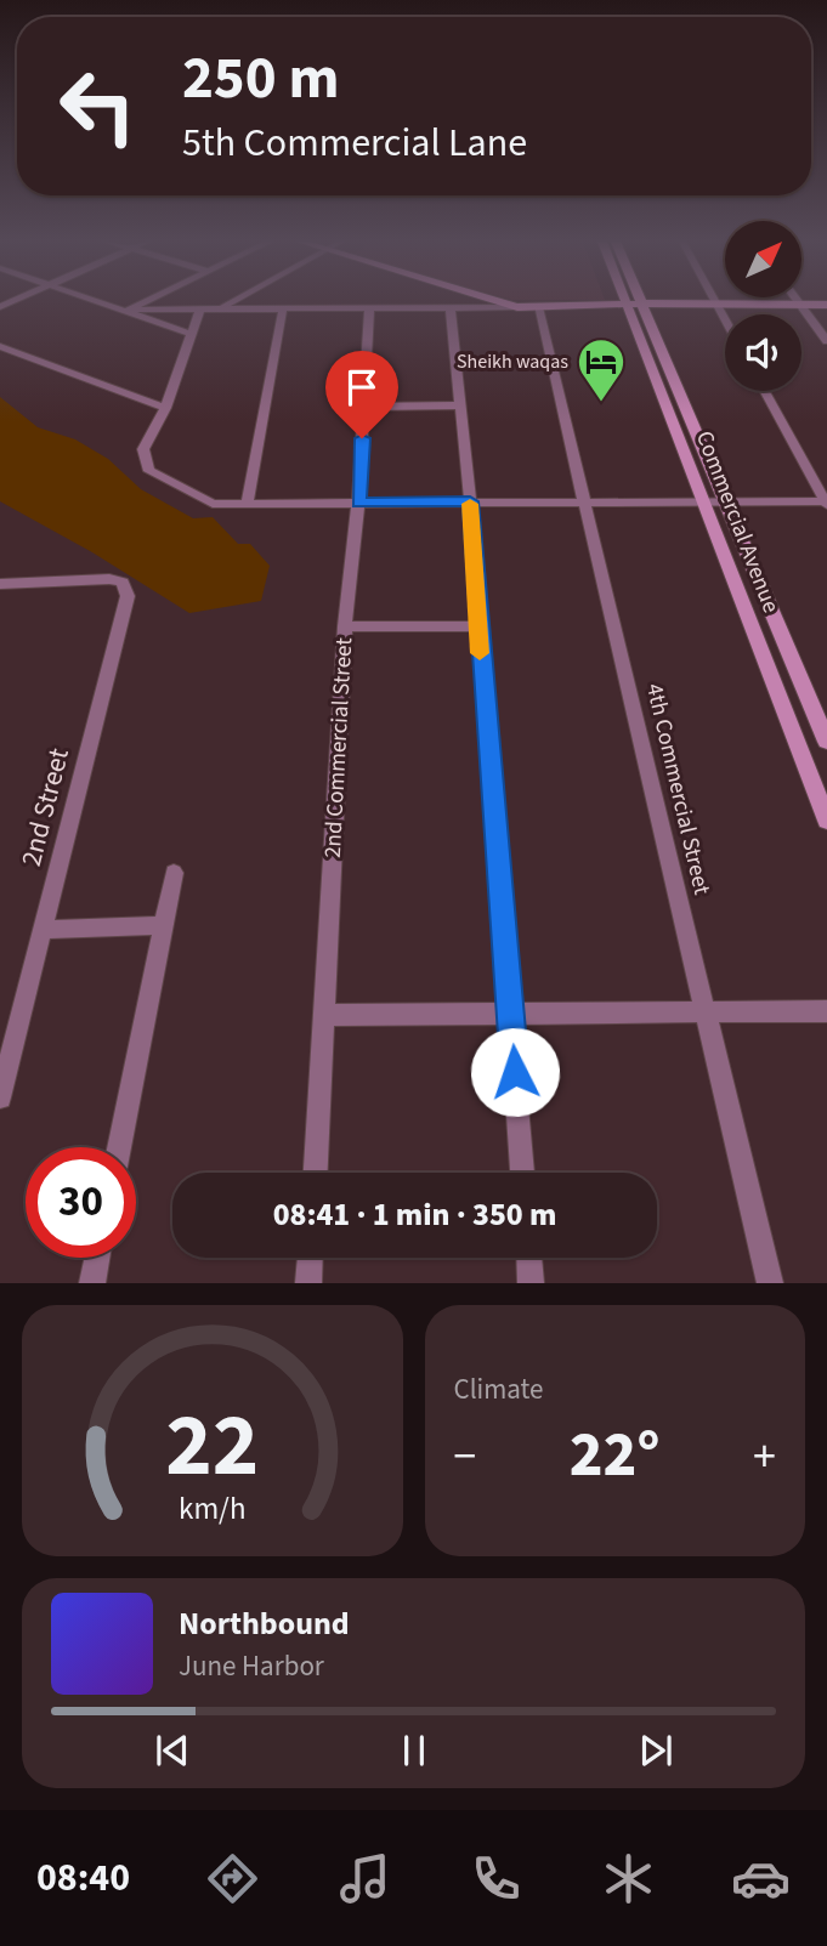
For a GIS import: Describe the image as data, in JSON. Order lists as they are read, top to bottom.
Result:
{
  "streets": {
    "main road": ["Commercial Avenue"],
    "street": ["2nd Commercial Street", "4th Commercial Street", "2nd Street"]
  },
  "places": {
    "hotel": ["Sheikh waqas"]
  },
  "north": "top right",
  "page": {
    "turn": ["250 m", "5th Commercial Lane"],
    "limit": "30",
    "trip": "08:41 · 1 min · 350 m",
    "tile": "Climate",
    "heat": ["−", "22°", "+"],
    "song": ["Northbound", "June Harbor"],
    "tabs": "08:40",
    "gauge": ["22", "km/h"]
  }
}
